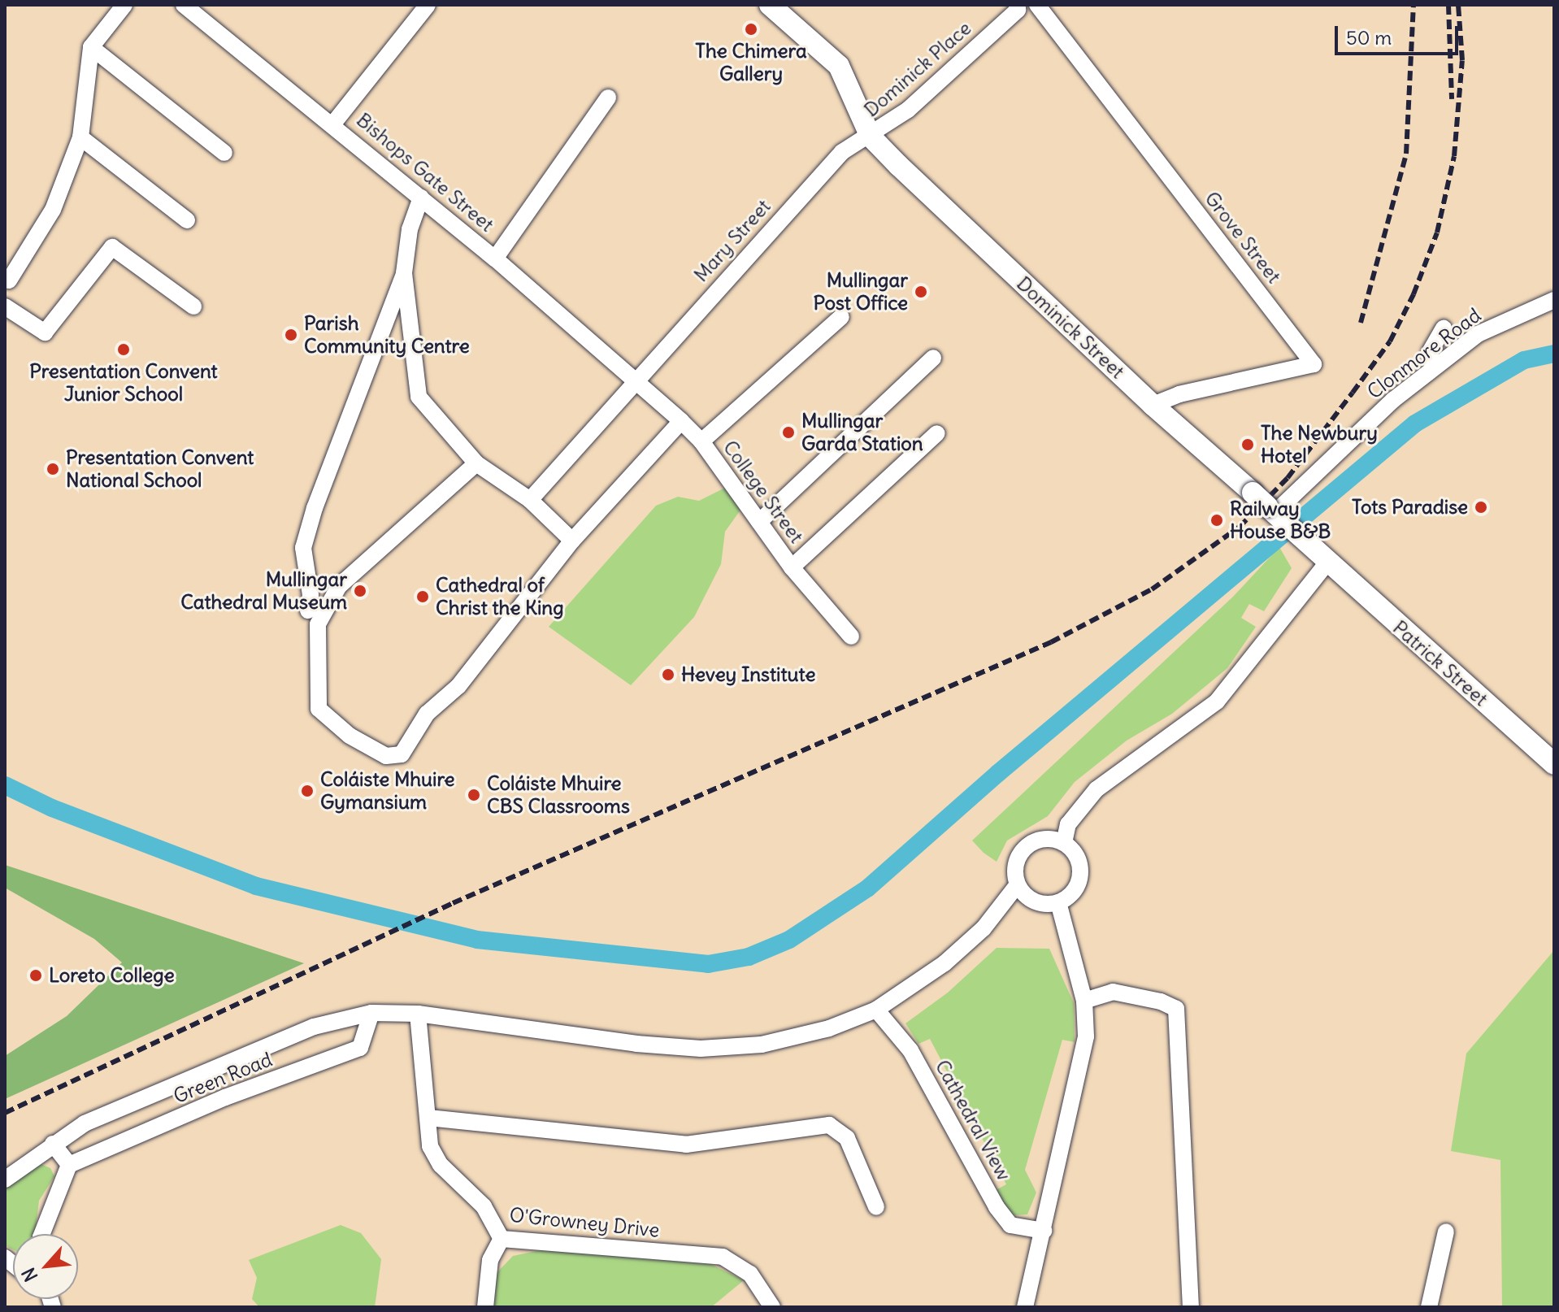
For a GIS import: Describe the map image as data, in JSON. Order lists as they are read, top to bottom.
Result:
{
  "streets": {
    "main road": ["Dominick Street", "Patrick Street"],
    "street": [
      "Dominick Place",
      "Bishops Gate Street",
      "Grove Street",
      "Mary Street",
      "Clonmore Road",
      "College Street",
      "Green Road",
      "Cathedral View",
      "O'Growney Drive"
    ]
  },
  "crossings": [
    ["Dominick Place", "Mary Street"],
    ["Dominick Place", "Dominick Street"],
    ["Bishops Gate Street", "Mary Street"],
    ["Bishops Gate Street", "College Street"],
    ["Grove Street", "Dominick Street"],
    ["Mary Street", "Dominick Street"],
    ["Mary Street", "College Street"],
    ["Dominick Street", "Clonmore Road"],
    ["Dominick Street", "Patrick Street"]
  ],
  "places": [
    "The Chimera Gallery",
    "Mullingar Post Office",
    "Parish Community Centre",
    "Presentation Convent Junior School",
    "Mullingar Garda Station",
    "The Newbury Hotel",
    "Presentation Convent National School",
    "Tots Paradise",
    "Railway House B&B",
    "Mullingar Cathedral Museum",
    "Cathedral of Christ the King",
    "Hevey Institute",
    "Coláiste Mhuire Gymansium",
    "Coláiste Mhuire CBS Classrooms",
    "Loreto College"
  ],
  "scale_bar": "50 m",
  "north": "bottom left"
}
